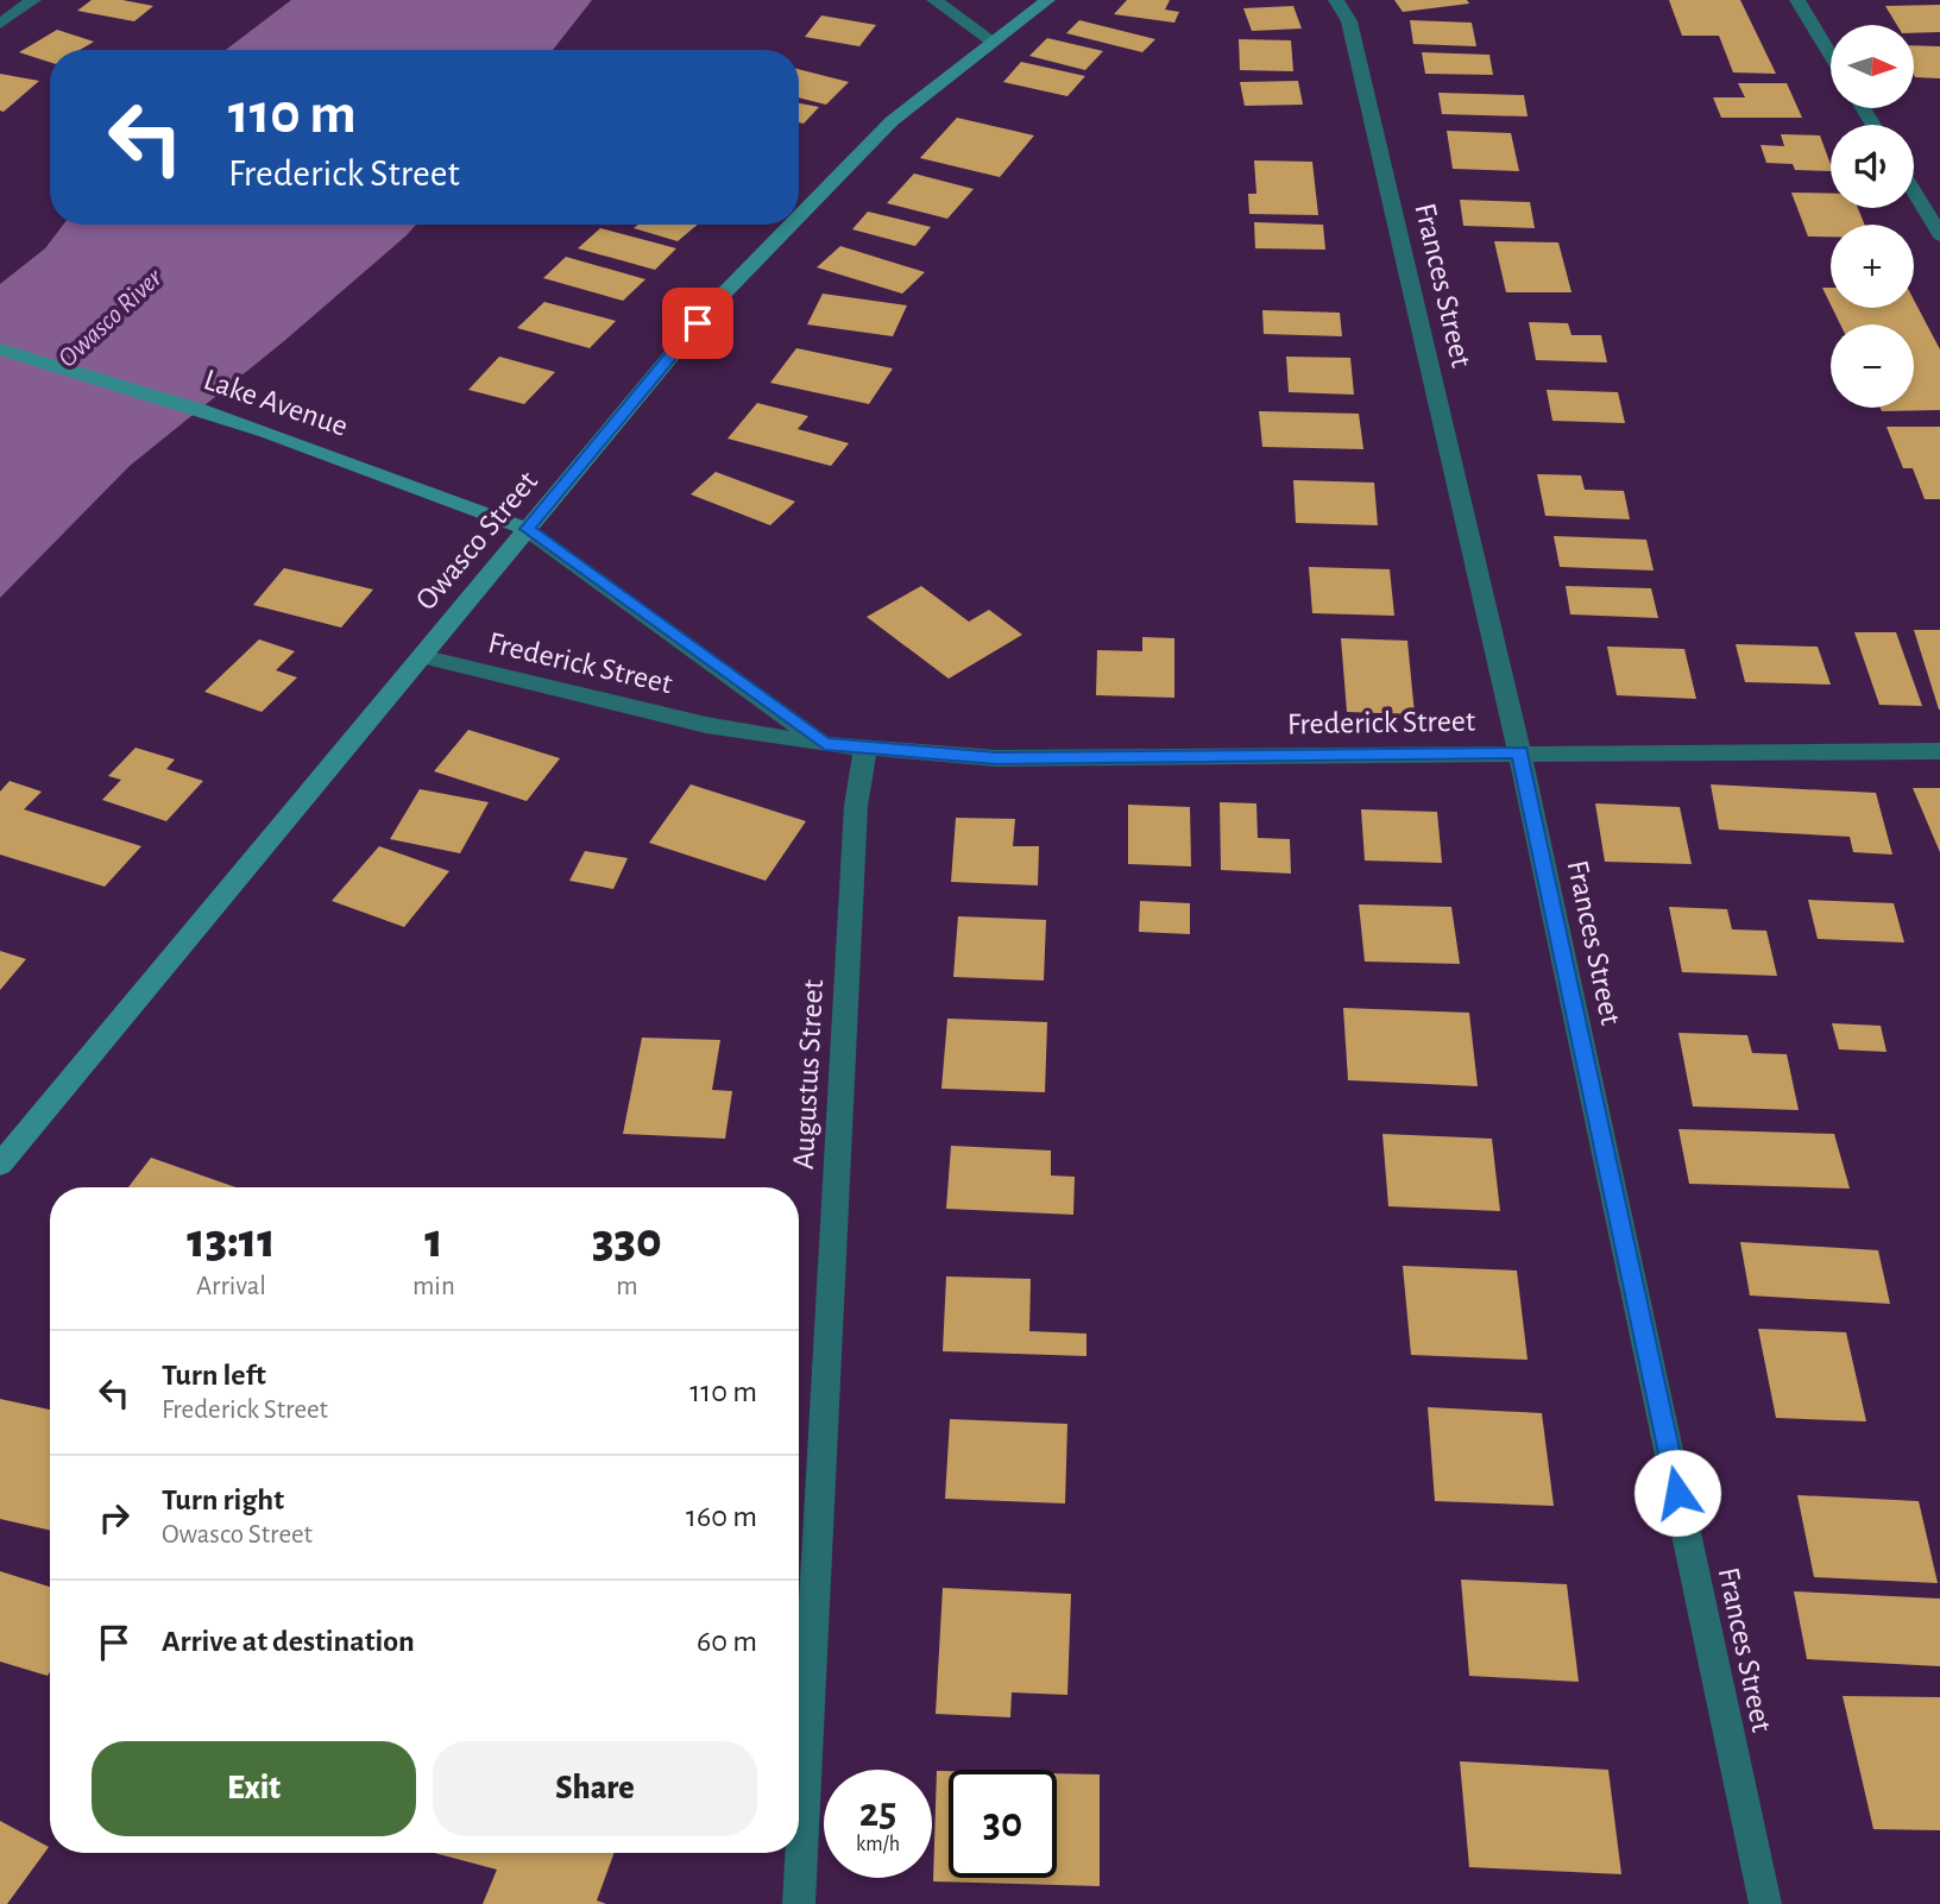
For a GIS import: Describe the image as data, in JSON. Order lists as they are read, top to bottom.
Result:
{
  "streets": {
    "main road": ["Lake Avenue", "Owasco Street"],
    "street": ["Frances Street", "Frederick Street", "Augustus Street"]
  },
  "crossings": [
    ["Frances Street", "Frederick Street"],
    ["Lake Avenue", "Owasco Street"],
    ["Lake Avenue", "Frederick Street"],
    ["Owasco Street", "Frederick Street"],
    ["Frederick Street", "Augustus Street"]
  ],
  "water": ["Owasco River"],
  "north": "right",
  "page": {
    "map_buttons": ["+", "−"],
    "turn": ["110 m", "Frederick Street"],
    "eta": [
      "13:11",
      "Arrival",
      "1",
      "min",
      "330",
      "m"
    ],
    "list": [
      {
        "name": "Turn left",
        "note": "Frederick Street",
        "value": "110 m"
      },
      {
        "name": "Turn right",
        "note": "Owasco Street",
        "value": "160 m"
      },
      {
        "name": "Arrive at destination",
        "value": "60 m"
      }
    ],
    "buttons": ["Exit", "Share"],
    "speed": "25 km/h",
    "limit": "30"
  }
}
